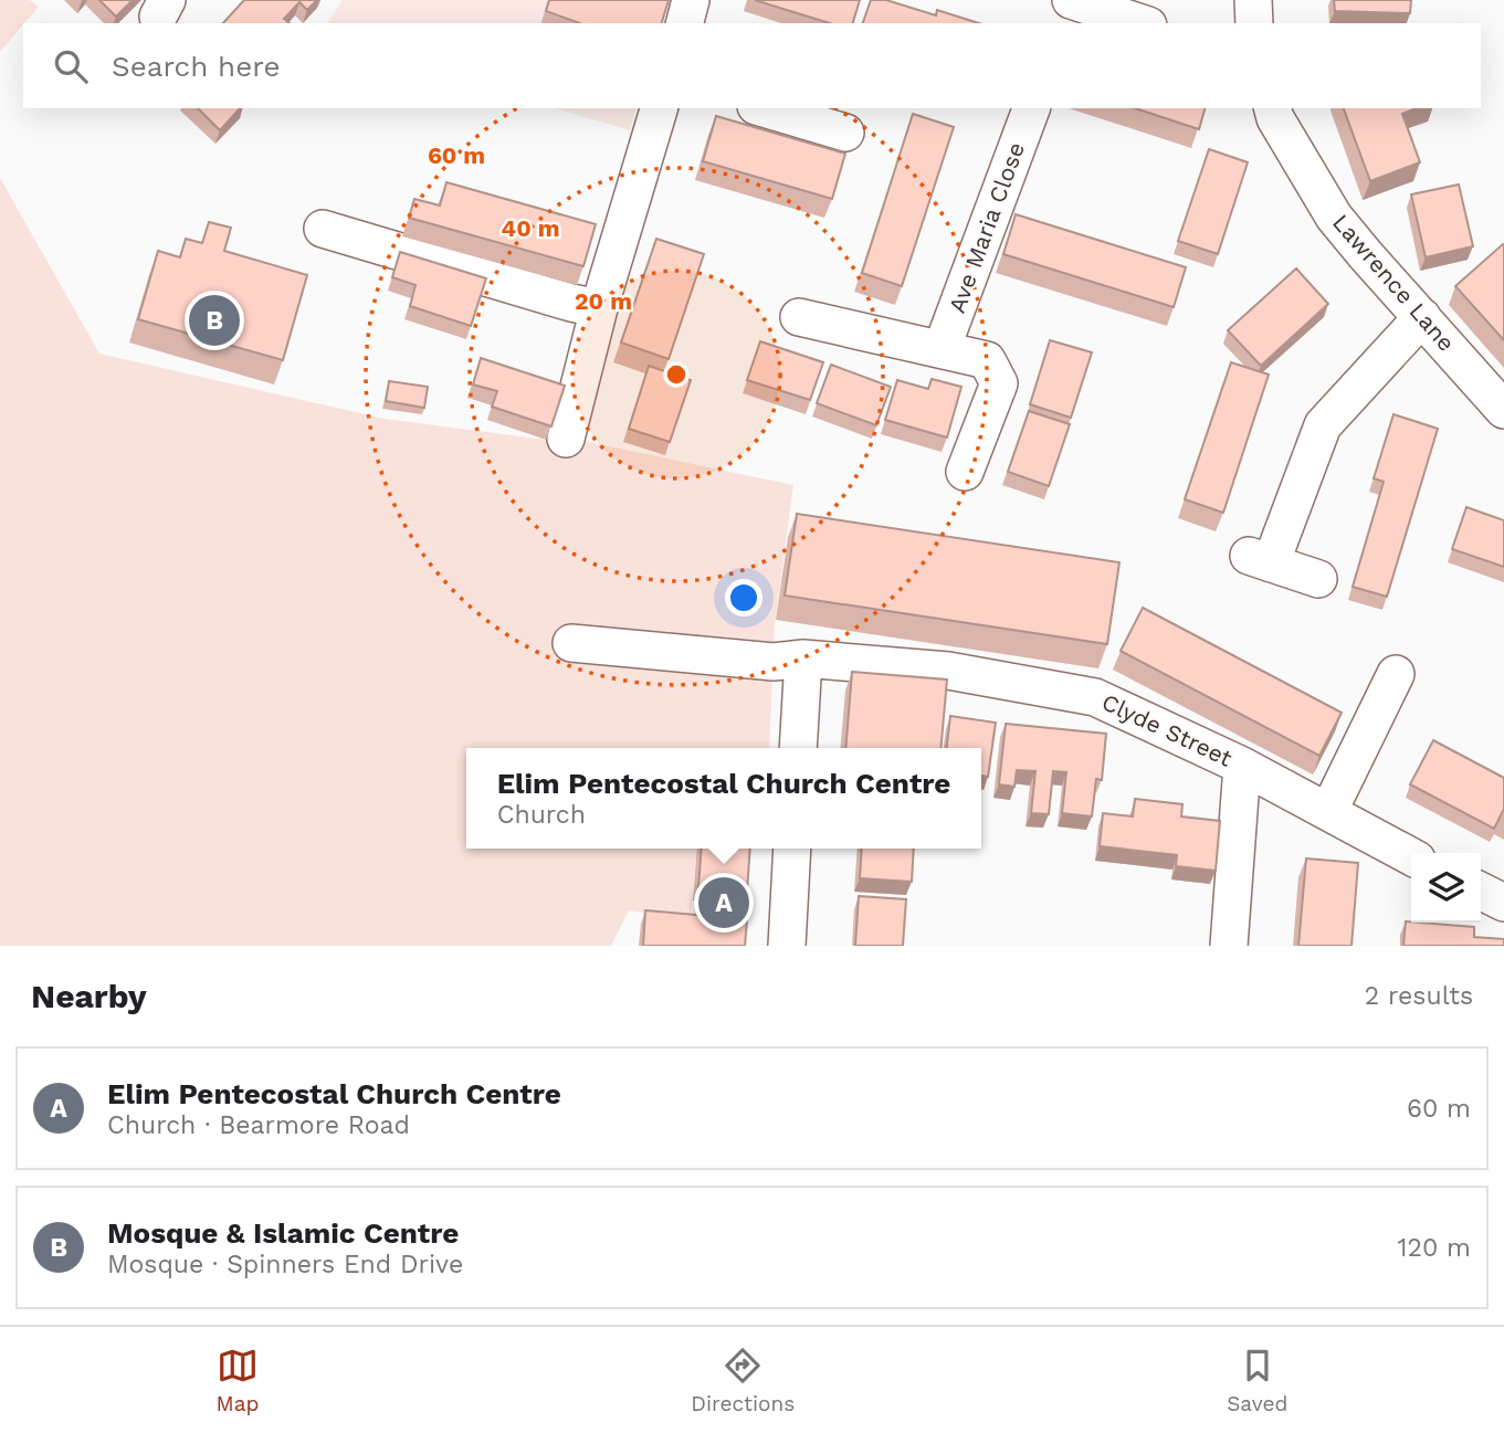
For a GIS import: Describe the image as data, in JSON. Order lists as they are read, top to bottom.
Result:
{
  "streets": {
    "street": ["Ave Maria Close", "Lawrence Lane", "Clyde Street"]
  },
  "page": {
    "search": "Search here",
    "pins": ["B", "A"],
    "popup": ["Elim Pentecostal Church Centre", "Church"],
    "heading": ["Nearby", "2 results"],
    "list": [
      {
        "mark": "A",
        "name": "Elim Pentecostal Church Centre",
        "note": "Church · Bearmore Road",
        "value": "60 m"
      },
      {
        "mark": "B",
        "name": "Mosque & Islamic Centre",
        "note": "Mosque · Spinners End Drive",
        "value": "120 m"
      }
    ],
    "nav": ["Map", "Directions", "Saved"]
  },
  "rings": ["60 m", "40 m", "20 m"]
}
